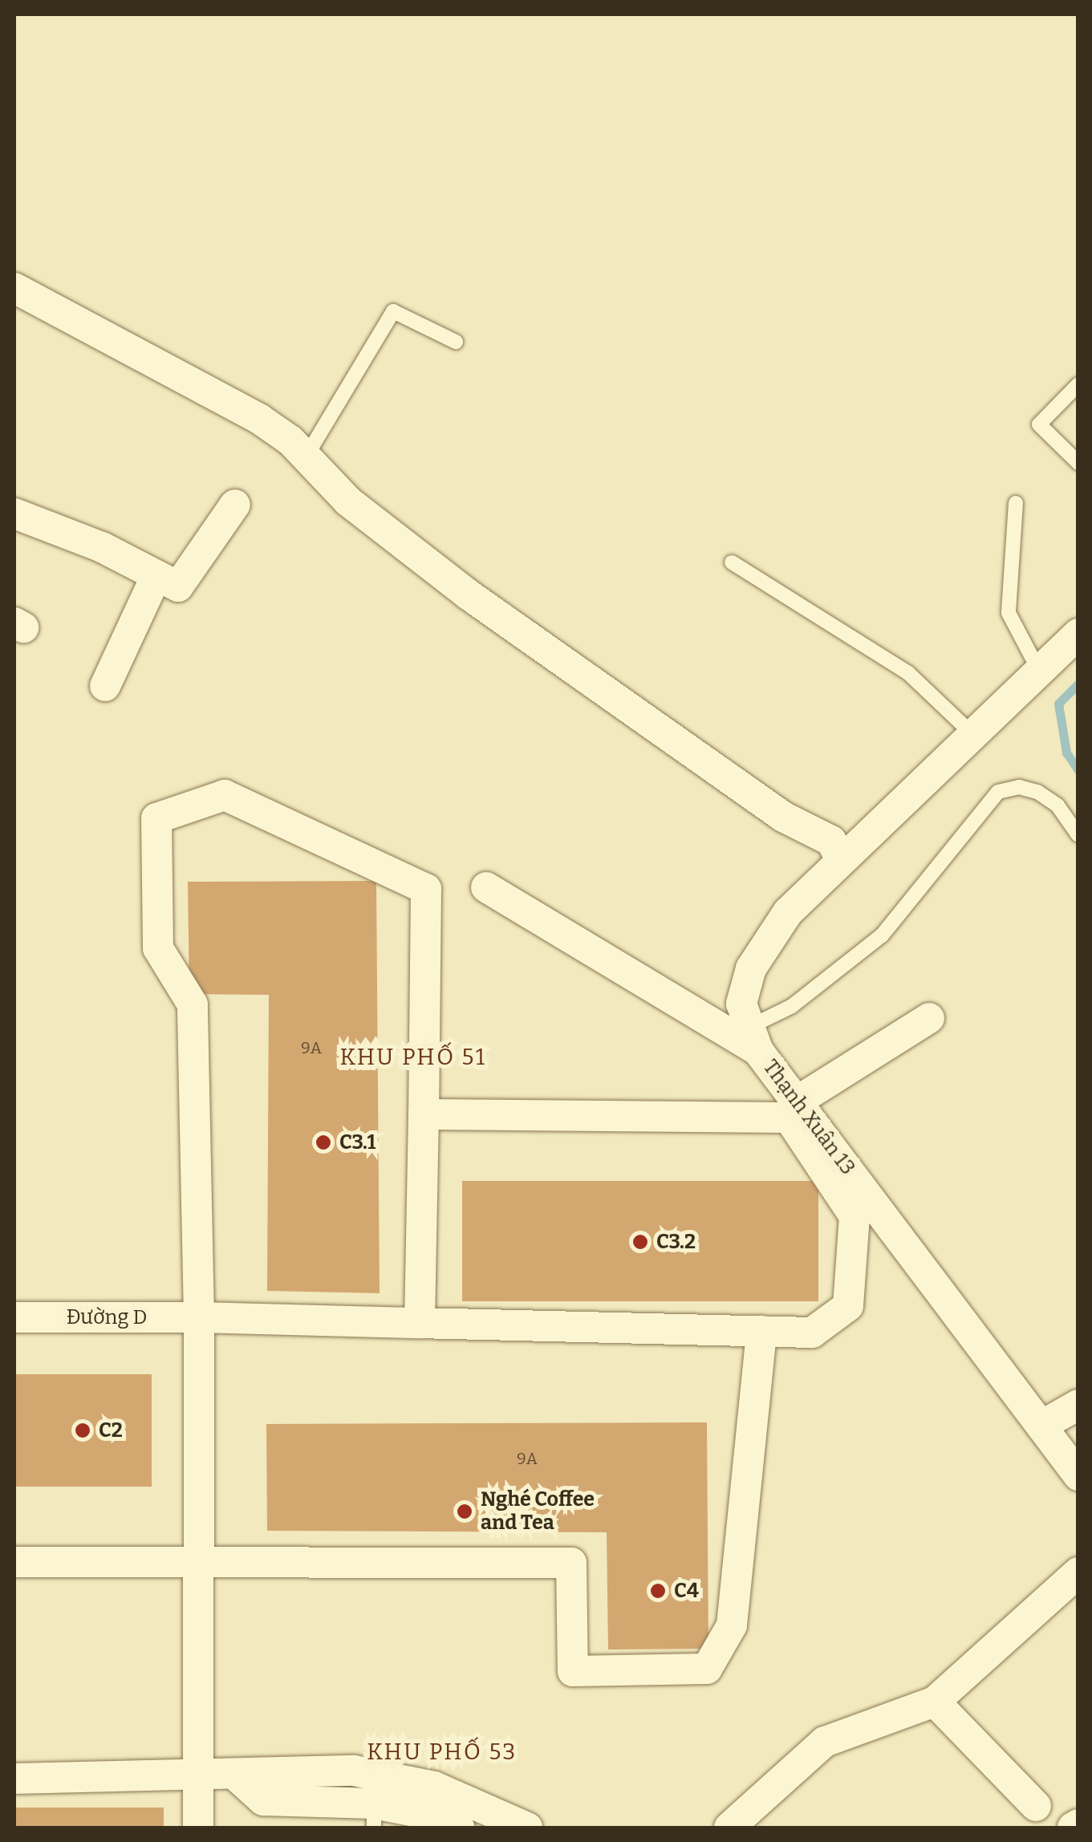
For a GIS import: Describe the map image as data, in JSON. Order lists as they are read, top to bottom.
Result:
{
  "streets": {
    "street": ["Thạnh Xuân 13", "Đường D"]
  },
  "districts": ["KHU PHỐ 51", "KHU PHỐ 53"],
  "places": [
    "С3.1",
    "C3.2",
    "С2",
    "Nghé Coffee and Tea",
    "C4"
  ],
  "house_numbers": ["9A", "9A"]
}
